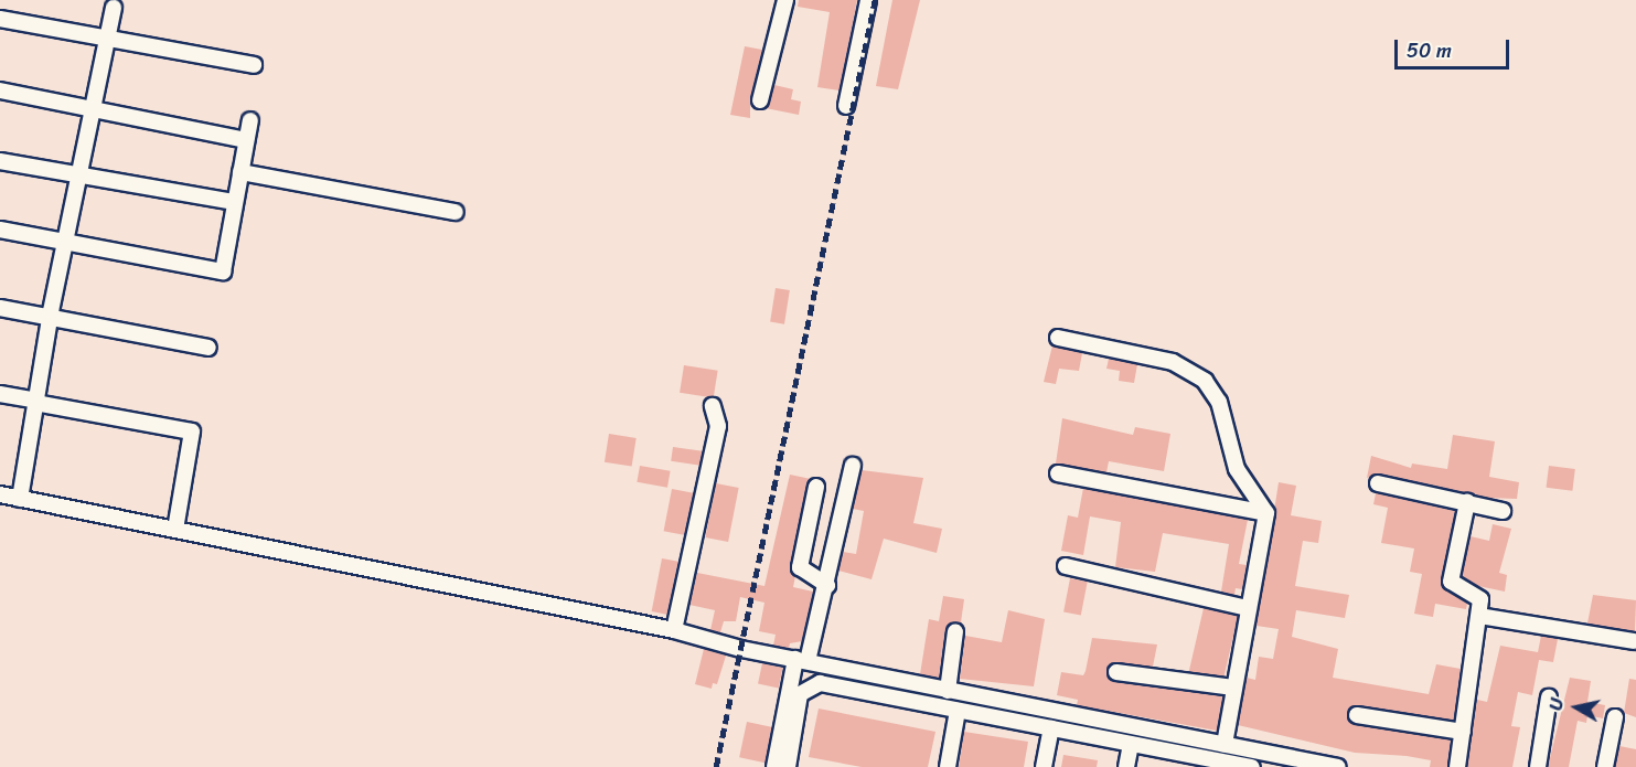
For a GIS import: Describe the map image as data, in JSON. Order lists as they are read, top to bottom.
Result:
{
  "scale_bar": "50 m",
  "north": "left"
}
